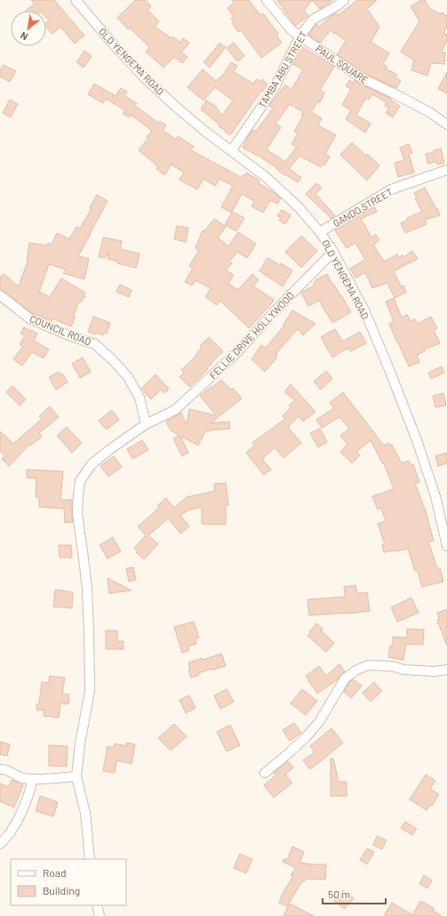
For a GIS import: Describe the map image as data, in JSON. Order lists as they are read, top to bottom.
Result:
{
  "streets": {
    "street": [
      "OLD YENGEMA ROAD",
      "PAUL SQUARE",
      "TAMBA ABU STREET",
      "GANDO STREET",
      "COUNCIL ROAD",
      "FELLIE DRIVE HOLLYWOOD"
    ]
  },
  "crossings": [
    ["OLD YENGEMA ROAD", "TAMBA ABU STREET"],
    ["OLD YENGEMA ROAD", "GANDO STREET"],
    ["OLD YENGEMA ROAD", "FELLIE DRIVE HOLLYWOOD"],
    ["PAUL SQUARE", "TAMBA ABU STREET"],
    ["COUNCIL ROAD", "FELLIE DRIVE HOLLYWOOD"]
  ],
  "legend": ["Road", "Building"],
  "scale_bar": "50 m",
  "north": "bottom left"
}
